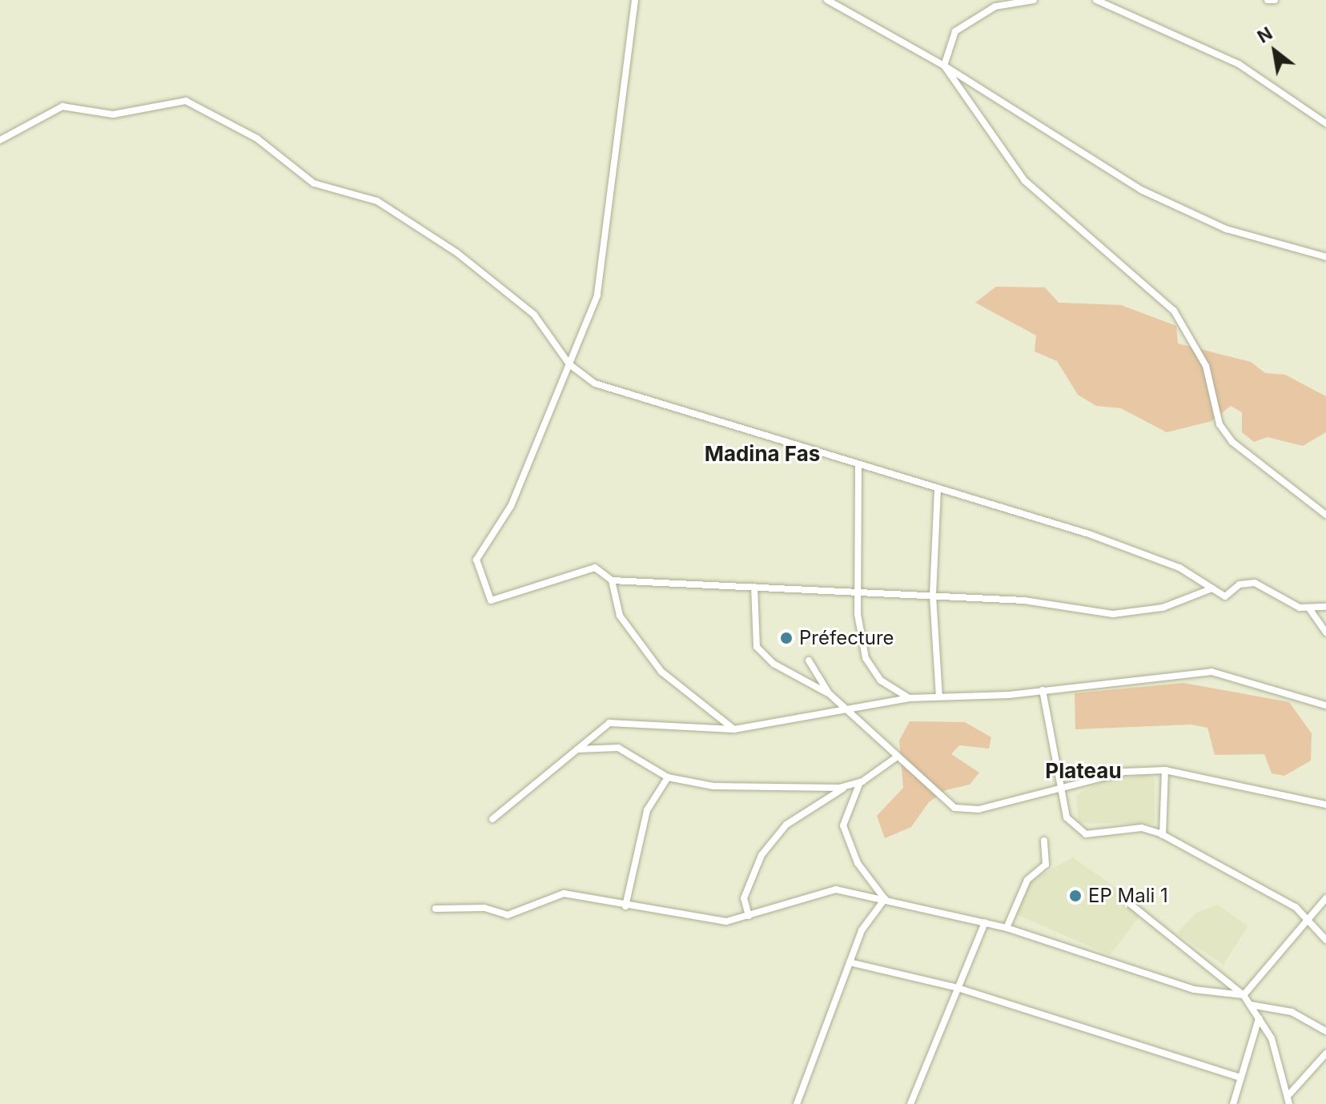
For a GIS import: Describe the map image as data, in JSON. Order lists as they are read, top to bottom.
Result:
{
  "districts": ["Madina Fas", "Plateau"],
  "places": ["Préfecture", "EP Mali 1"],
  "north": "top left"
}
